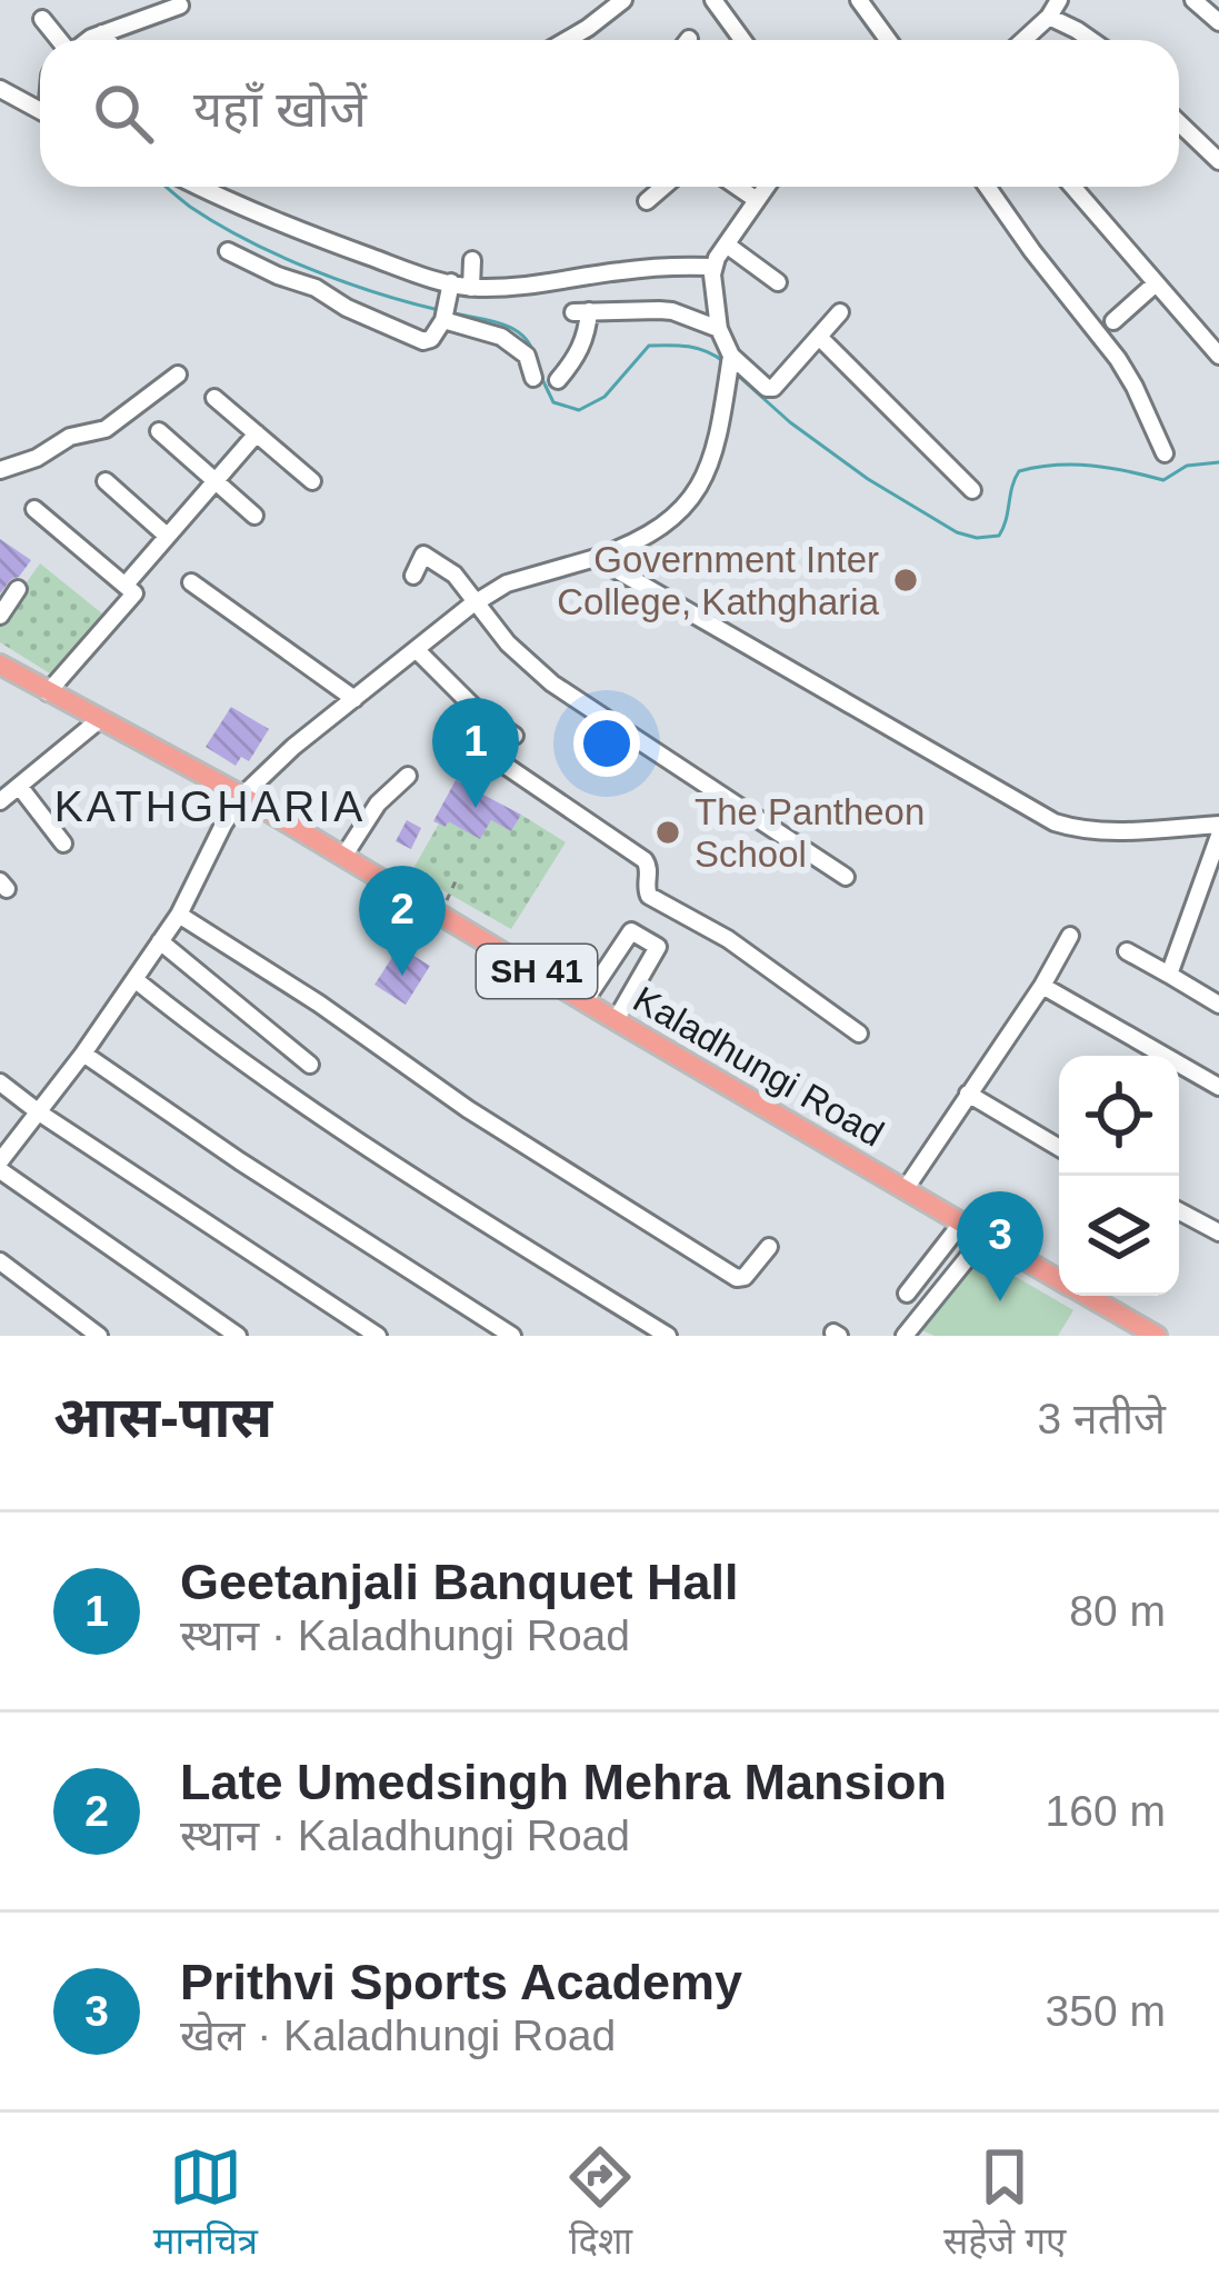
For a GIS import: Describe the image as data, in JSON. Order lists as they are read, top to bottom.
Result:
{
  "streets": {
    "main road": ["SH 41", "Kaladhungi Road"]
  },
  "districts": ["KATHGHARIA"],
  "places": ["Government Inter College, Kathgharia", "The Pantheon School"],
  "page": {
    "search": "यहाँ खोजें",
    "pins": ["1", "2", "3"],
    "heading": ["आस-पास", "3 नतीजे"],
    "list": [
      {
        "mark": "1",
        "name": "Geetanjali Banquet Hall",
        "note": "स्थान · Kaladhungi Road",
        "value": "80 m"
      },
      {
        "mark": "2",
        "name": "Late Umedsingh Mehra Mansion",
        "note": "स्थान · Kaladhungi Road",
        "value": "160 m"
      },
      {
        "mark": "3",
        "name": "Prithvi Sports Academy",
        "note": "खेल · Kaladhungi Road",
        "value": "350 m"
      }
    ],
    "nav": ["मानचित्र", "दिशा", "सहेजे गए"]
  }
}
